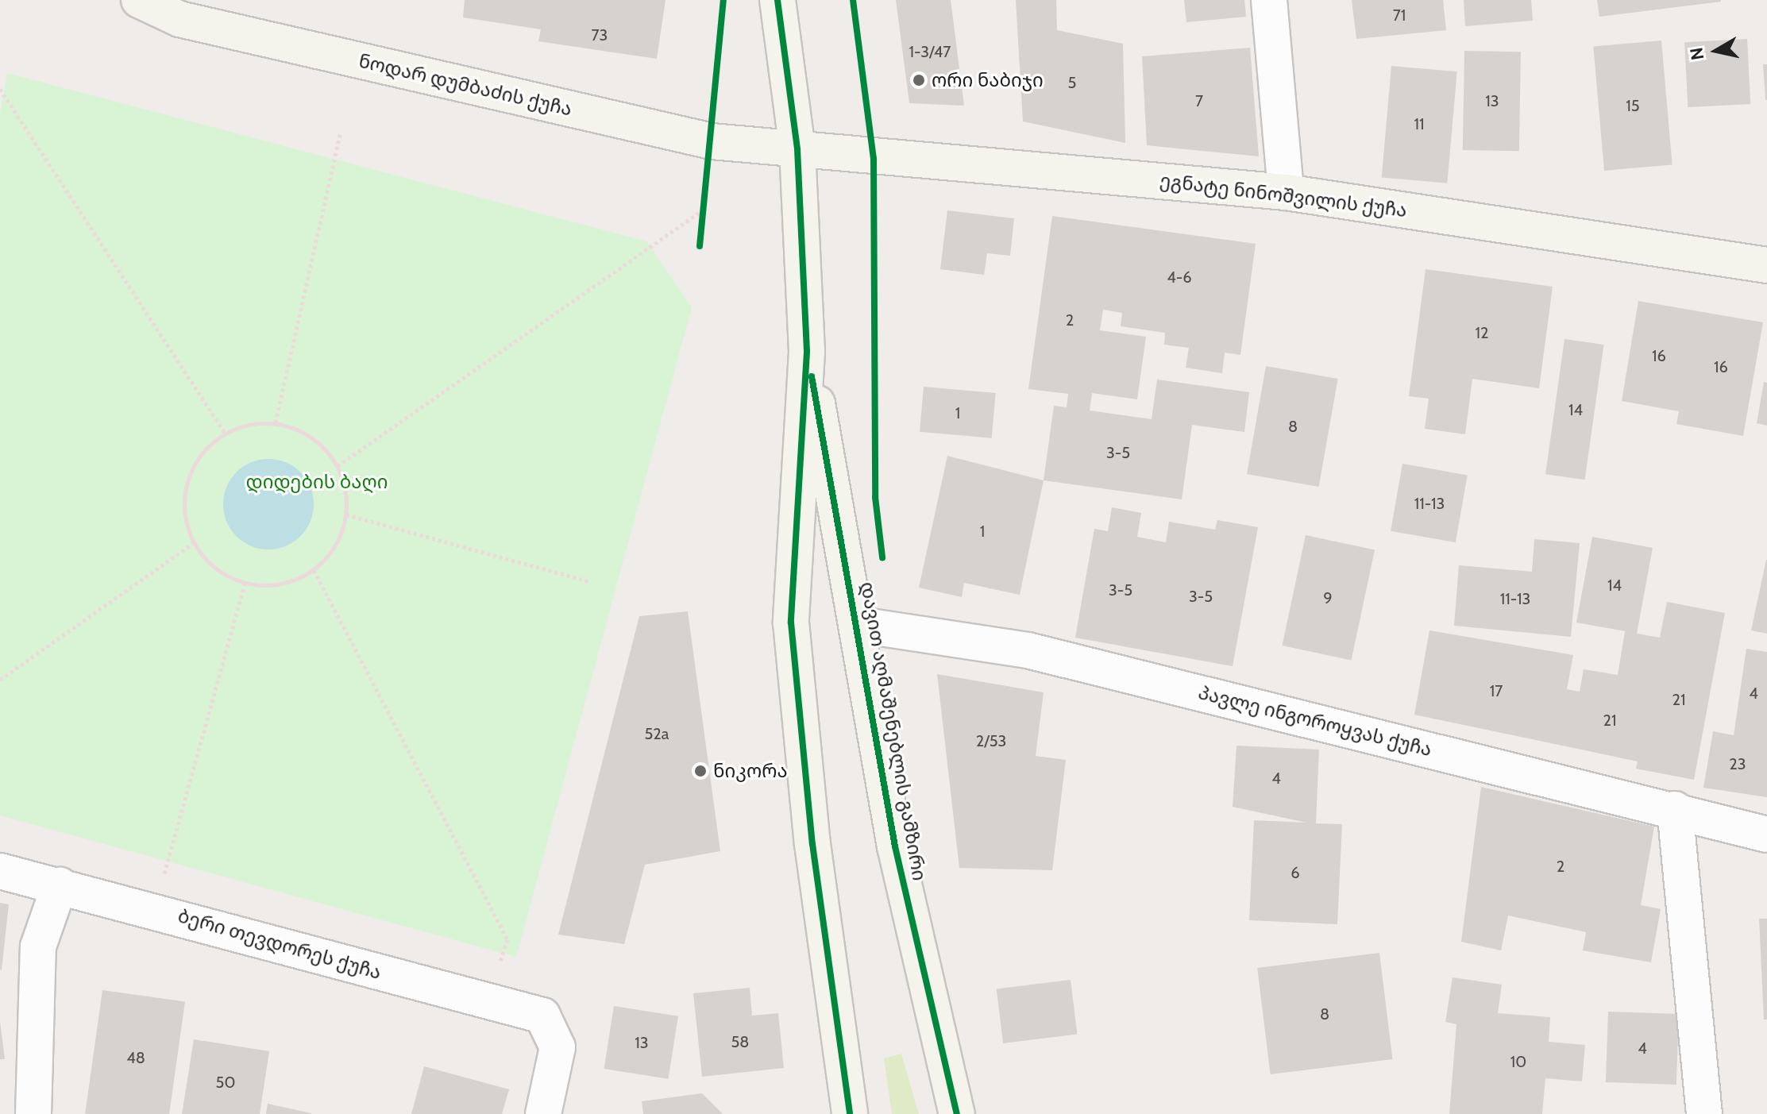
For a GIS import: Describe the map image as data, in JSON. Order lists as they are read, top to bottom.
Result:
{
  "streets": {
    "main road": ["ნოდარ დუმბაძის ქუჩა", "ეგნატე ნინოშვილის ქუჩა", "დავით აღმაშენებლის გამზირი"],
    "street": ["პავლე ინგოროყვას ქუჩა", "ბერი თევდორეს ქუჩა"]
  },
  "crossings": [
    ["ნოდარ დუმბაძის ქუჩა", "ეგნატე ნინოშვილის ქუჩა"],
    ["ნოდარ დუმბაძის ქუჩა", "დავით აღმაშენებლის გამზირი"],
    ["ეგნატე ნინოშვილის ქუჩა", "დავით აღმაშენებლის გამზირი"],
    ["პავლე ინგოროყვას ქუჩა", "დავით აღმაშენებლის გამზირი"]
  ],
  "parks": ["დიდების ბაღი"],
  "places": ["ორი ნაბიჯი", "ნიკორა"],
  "house_numbers": [
    "71",
    "73",
    "1-3/47",
    "5",
    "7",
    "13",
    "15",
    "11",
    "4-6",
    "2",
    "12",
    "16",
    "16",
    "14",
    "1",
    "8",
    "3-5",
    "11-13",
    "1",
    "14",
    "3-5",
    "3-5",
    "9",
    "11-13",
    "17",
    "4",
    "21",
    "21",
    "52a",
    "2/53",
    "23",
    "4",
    "2",
    "6",
    "8",
    "58",
    "13",
    "4",
    "48",
    "10",
    "50"
  ],
  "north": "left"
}
